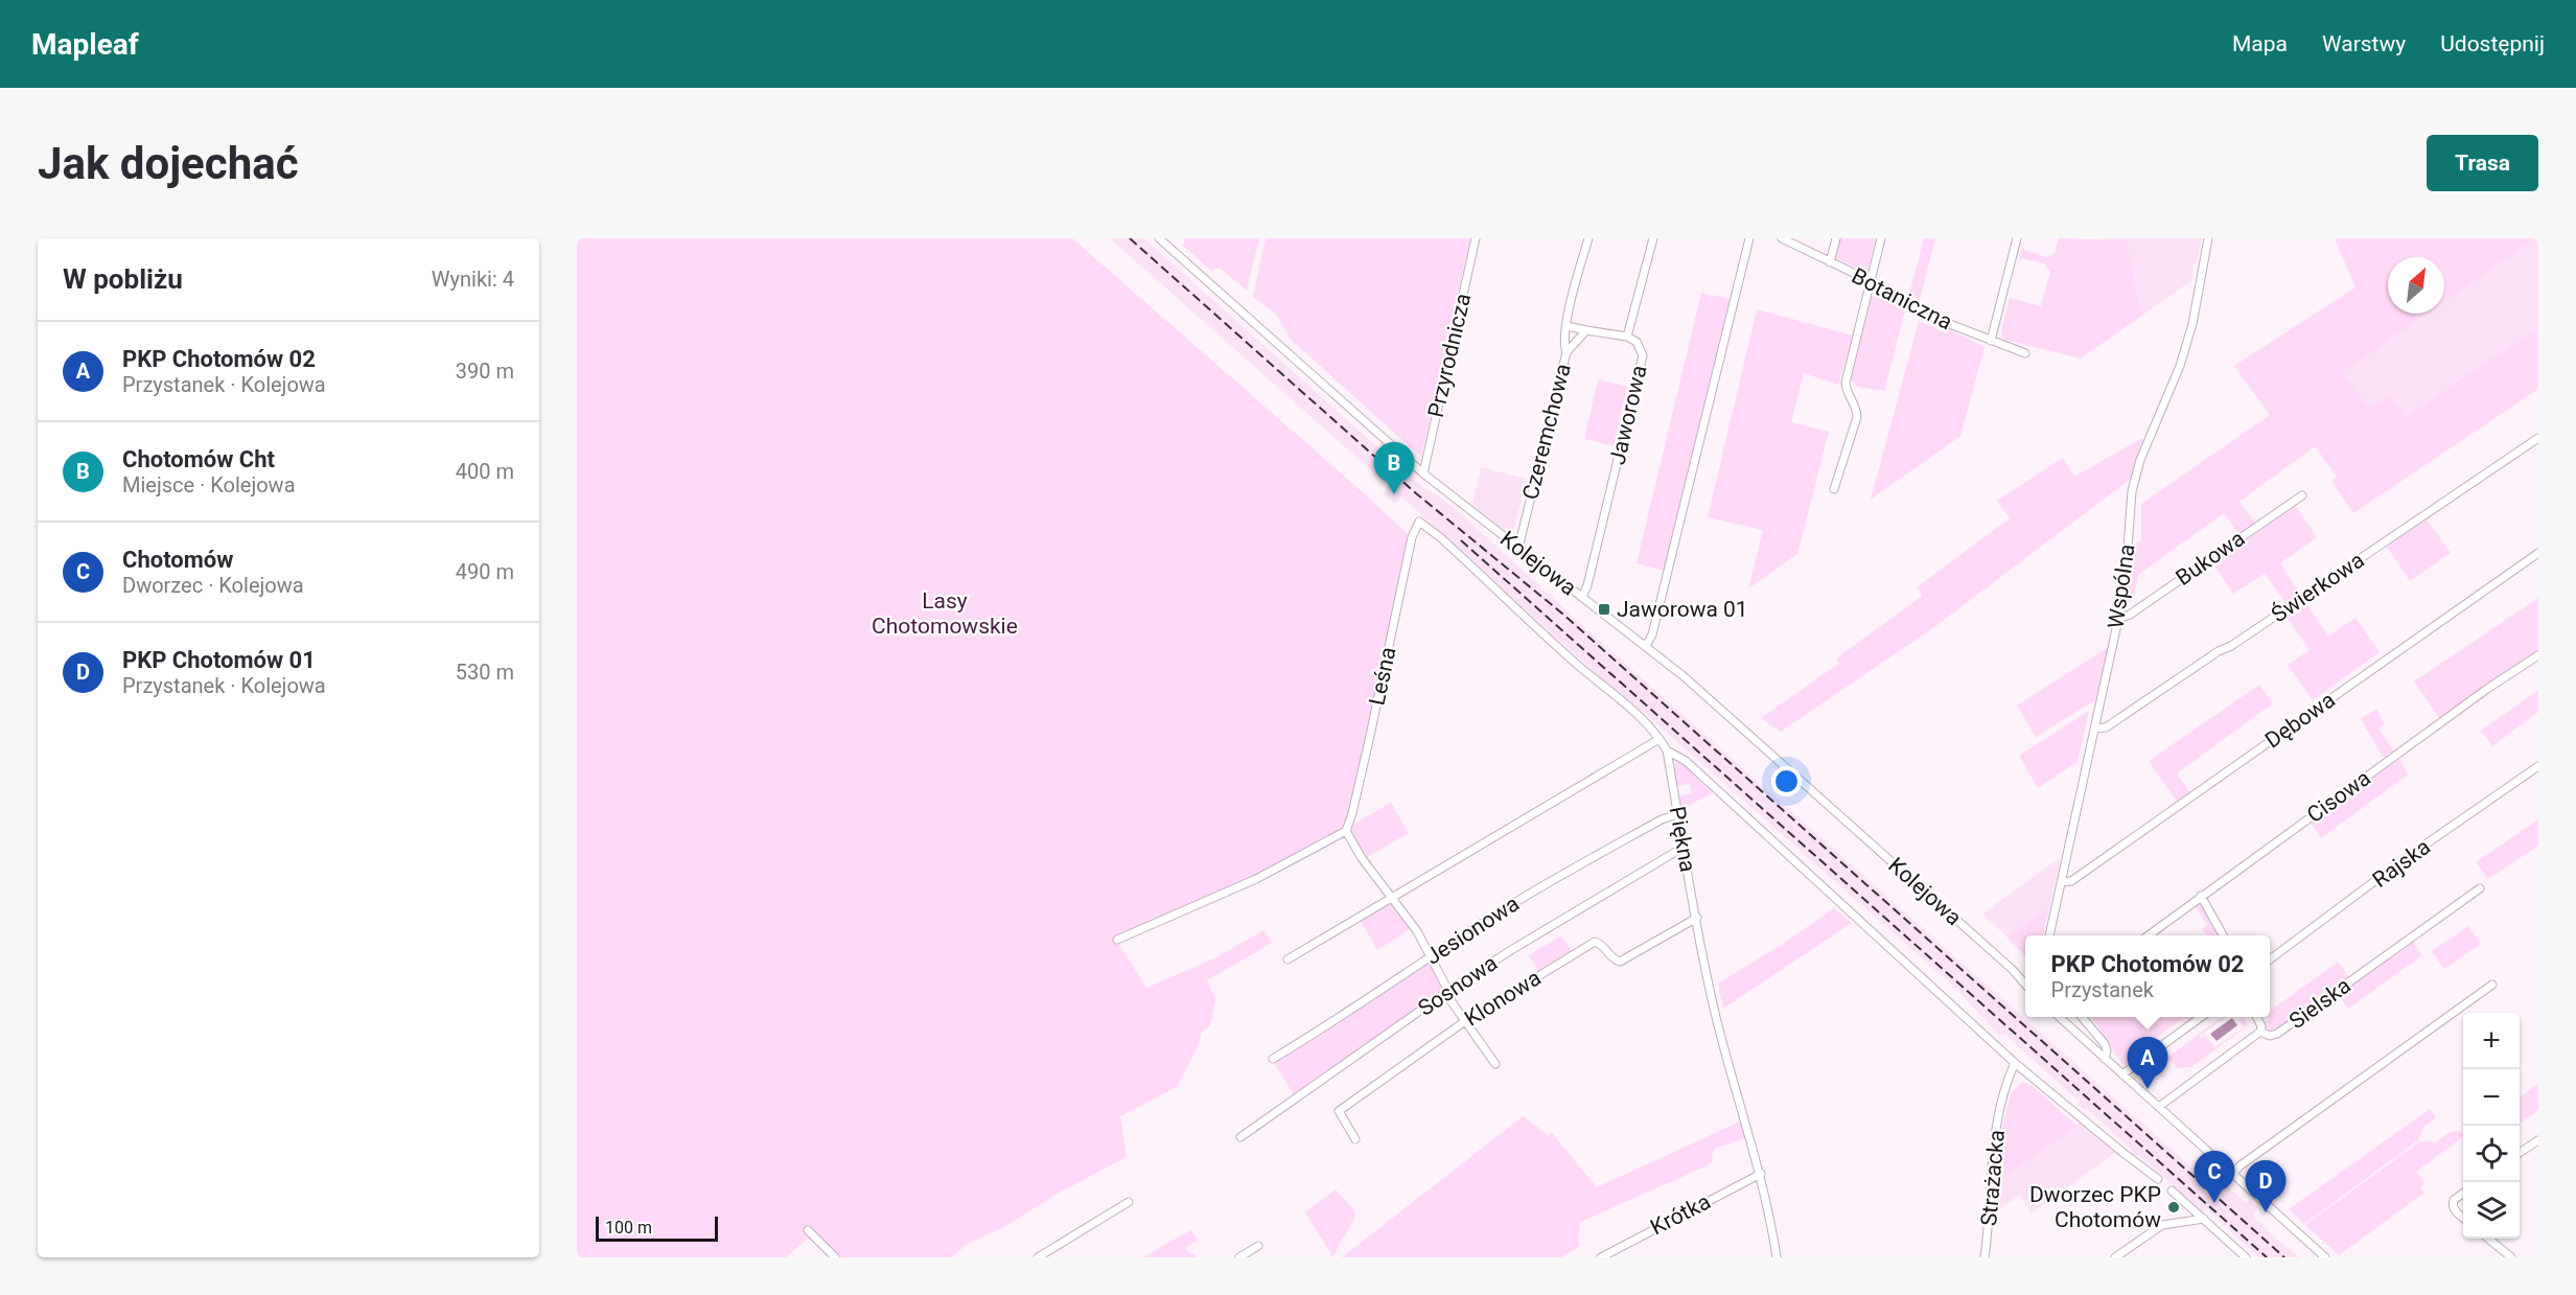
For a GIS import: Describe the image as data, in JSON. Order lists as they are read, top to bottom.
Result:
{
  "streets": {
    "street": [
      "Botaniczna",
      "Przyrodnicza",
      "Jaworowa",
      "Czeremchowa",
      "Bukowa",
      "Kolejowa",
      "Wspólna",
      "Świerkowa",
      "Leśna",
      "Dębowa",
      "Cisowa",
      "Piękna",
      "Rajska",
      "Jesionowa",
      "Sosnowa",
      "Klonowa",
      "Sielska",
      "Strażacka",
      "Krótka"
    ]
  },
  "crossings": [
    ["Przyrodnicza", "Kolejowa"],
    ["Jaworowa", "Kolejowa"],
    ["Czeremchowa", "Kolejowa"],
    ["Bukowa", "Wspólna"],
    ["Wspólna", "Świerkowa"],
    ["Wspólna", "Dębowa"],
    ["Leśna", "Piękna"],
    ["Piękna", "Jesionowa"],
    ["Piękna", "Sosnowa"],
    ["Piękna", "Klonowa"],
    ["Piękna", "Krótka"]
  ],
  "parks": ["Lasy Chotomowskie"],
  "places": {
    "transit": ["Jaworowa 01"],
    "other": ["Dworzec PKP Chotomów"]
  },
  "scale_bar": "100 m",
  "north": "top right",
  "page": {
    "header": "Mapleaf",
    "nav": ["Mapa", "Warstwy", "Udostępnij"],
    "buttons": "Trasa",
    "title": "Jak dojechać",
    "heading": ["W pobliżu", "Wyniki: 4"],
    "list": [
      {
        "mark": "A",
        "name": "PKP Chotomów 02",
        "note": "Przystanek · Kolejowa",
        "value": "390 m"
      },
      {
        "mark": "B",
        "name": "Chotomów Cht",
        "note": "Miejsce · Kolejowa",
        "value": "400 m"
      },
      {
        "mark": "C",
        "name": "Chotomów",
        "note": "Dworzec · Kolejowa",
        "value": "490 m"
      },
      {
        "mark": "D",
        "name": "PKP Chotomów 01",
        "note": "Przystanek · Kolejowa",
        "value": "530 m"
      }
    ],
    "pins": [
      "B",
      "A",
      "C",
      "D"
    ],
    "popup": ["PKP Chotomów 02", "Przystanek"],
    "map_buttons": ["+", "−"],
    "scale": "100 m"
  }
}
